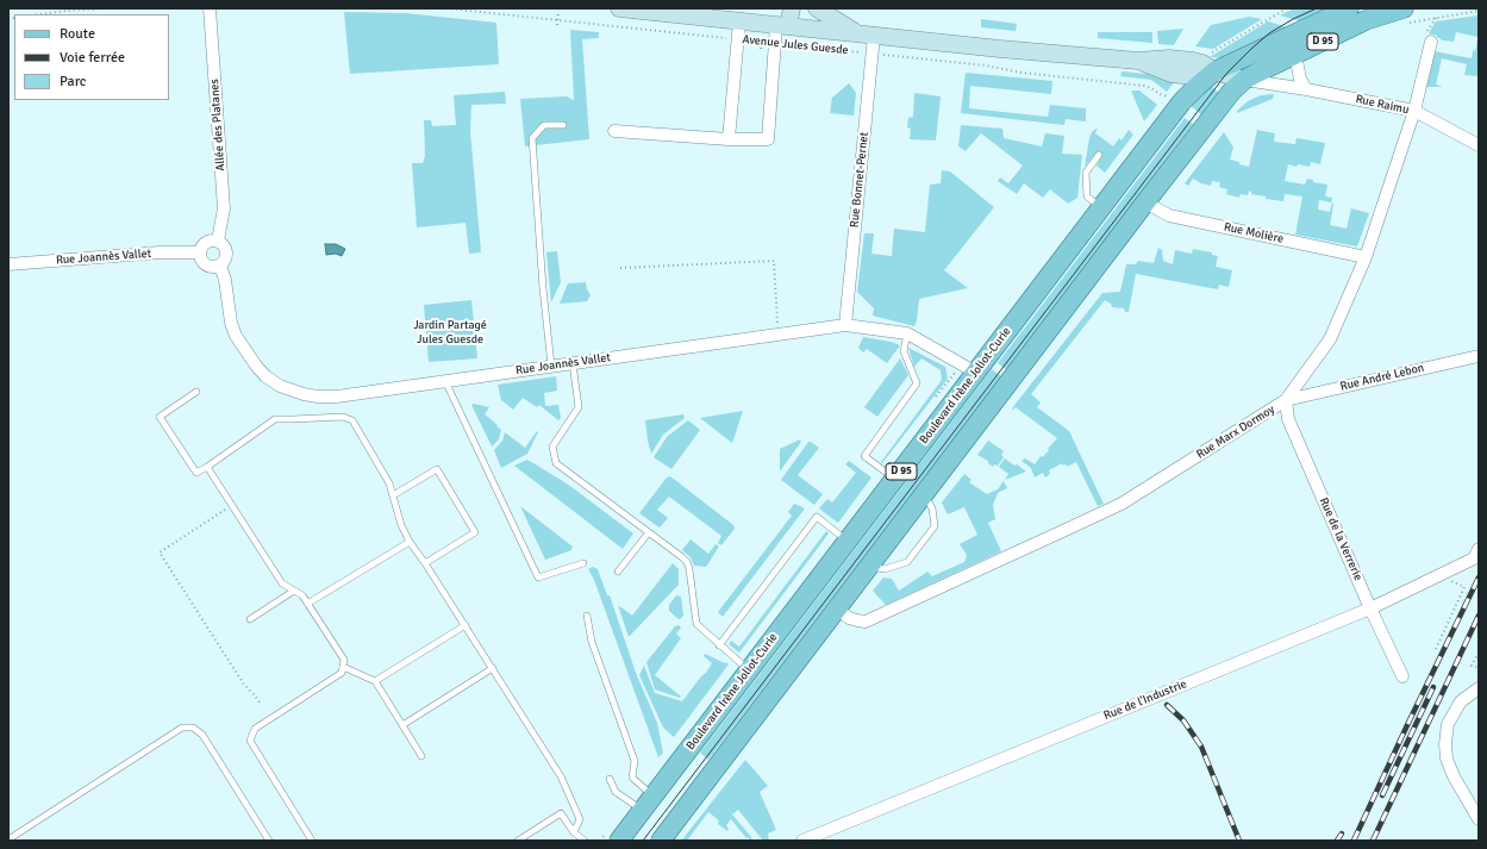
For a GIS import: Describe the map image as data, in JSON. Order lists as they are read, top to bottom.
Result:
{
  "streets": {
    "main road": ["D 95", "Boulevard Irène Joliot-Curie"],
    "street": [
      "Avenue Jules Guesde",
      "Rue Raimu",
      "Allée des Platanes",
      "Rue Bonnet-Pernet",
      "Rue Molière",
      "Rue Joannès Vallet",
      "Rue André Lebon",
      "Rue Marx Dormoy",
      "Rue de la Verrerie",
      "Rue de l'Industrie"
    ]
  },
  "crossings": [
    ["D 95", "Avenue Jules Guesde"],
    ["D 95", "Rue Raimu"],
    ["D 95", "Rue Molière"],
    ["D 95", "Boulevard Irène Joliot-Curie"],
    ["D 95", "Rue Marx Dormoy"],
    ["Avenue Jules Guesde", "Rue Bonnet-Pernet"],
    ["Avenue Jules Guesde", "Boulevard Irène Joliot-Curie"],
    ["Rue Raimu", "Rue Marx Dormoy"],
    ["Allée des Platanes", "Rue Joannès Vallet"],
    ["Rue Bonnet-Pernet", "Rue Joannès Vallet"],
    ["Rue Molière", "Rue Marx Dormoy"],
    ["Rue Joannès Vallet", "Boulevard Irène Joliot-Curie"],
    ["Rue André Lebon", "Rue Marx Dormoy"],
    ["Rue André Lebon", "Rue de la Verrerie"],
    ["Rue Marx Dormoy", "Rue de la Verrerie"],
    ["Rue de la Verrerie", "Rue de l'Industrie"]
  ],
  "parks": ["Jardin Partagé Jules Guesde"],
  "legend": ["Route", "Voie ferrée", "Parc"]
}
